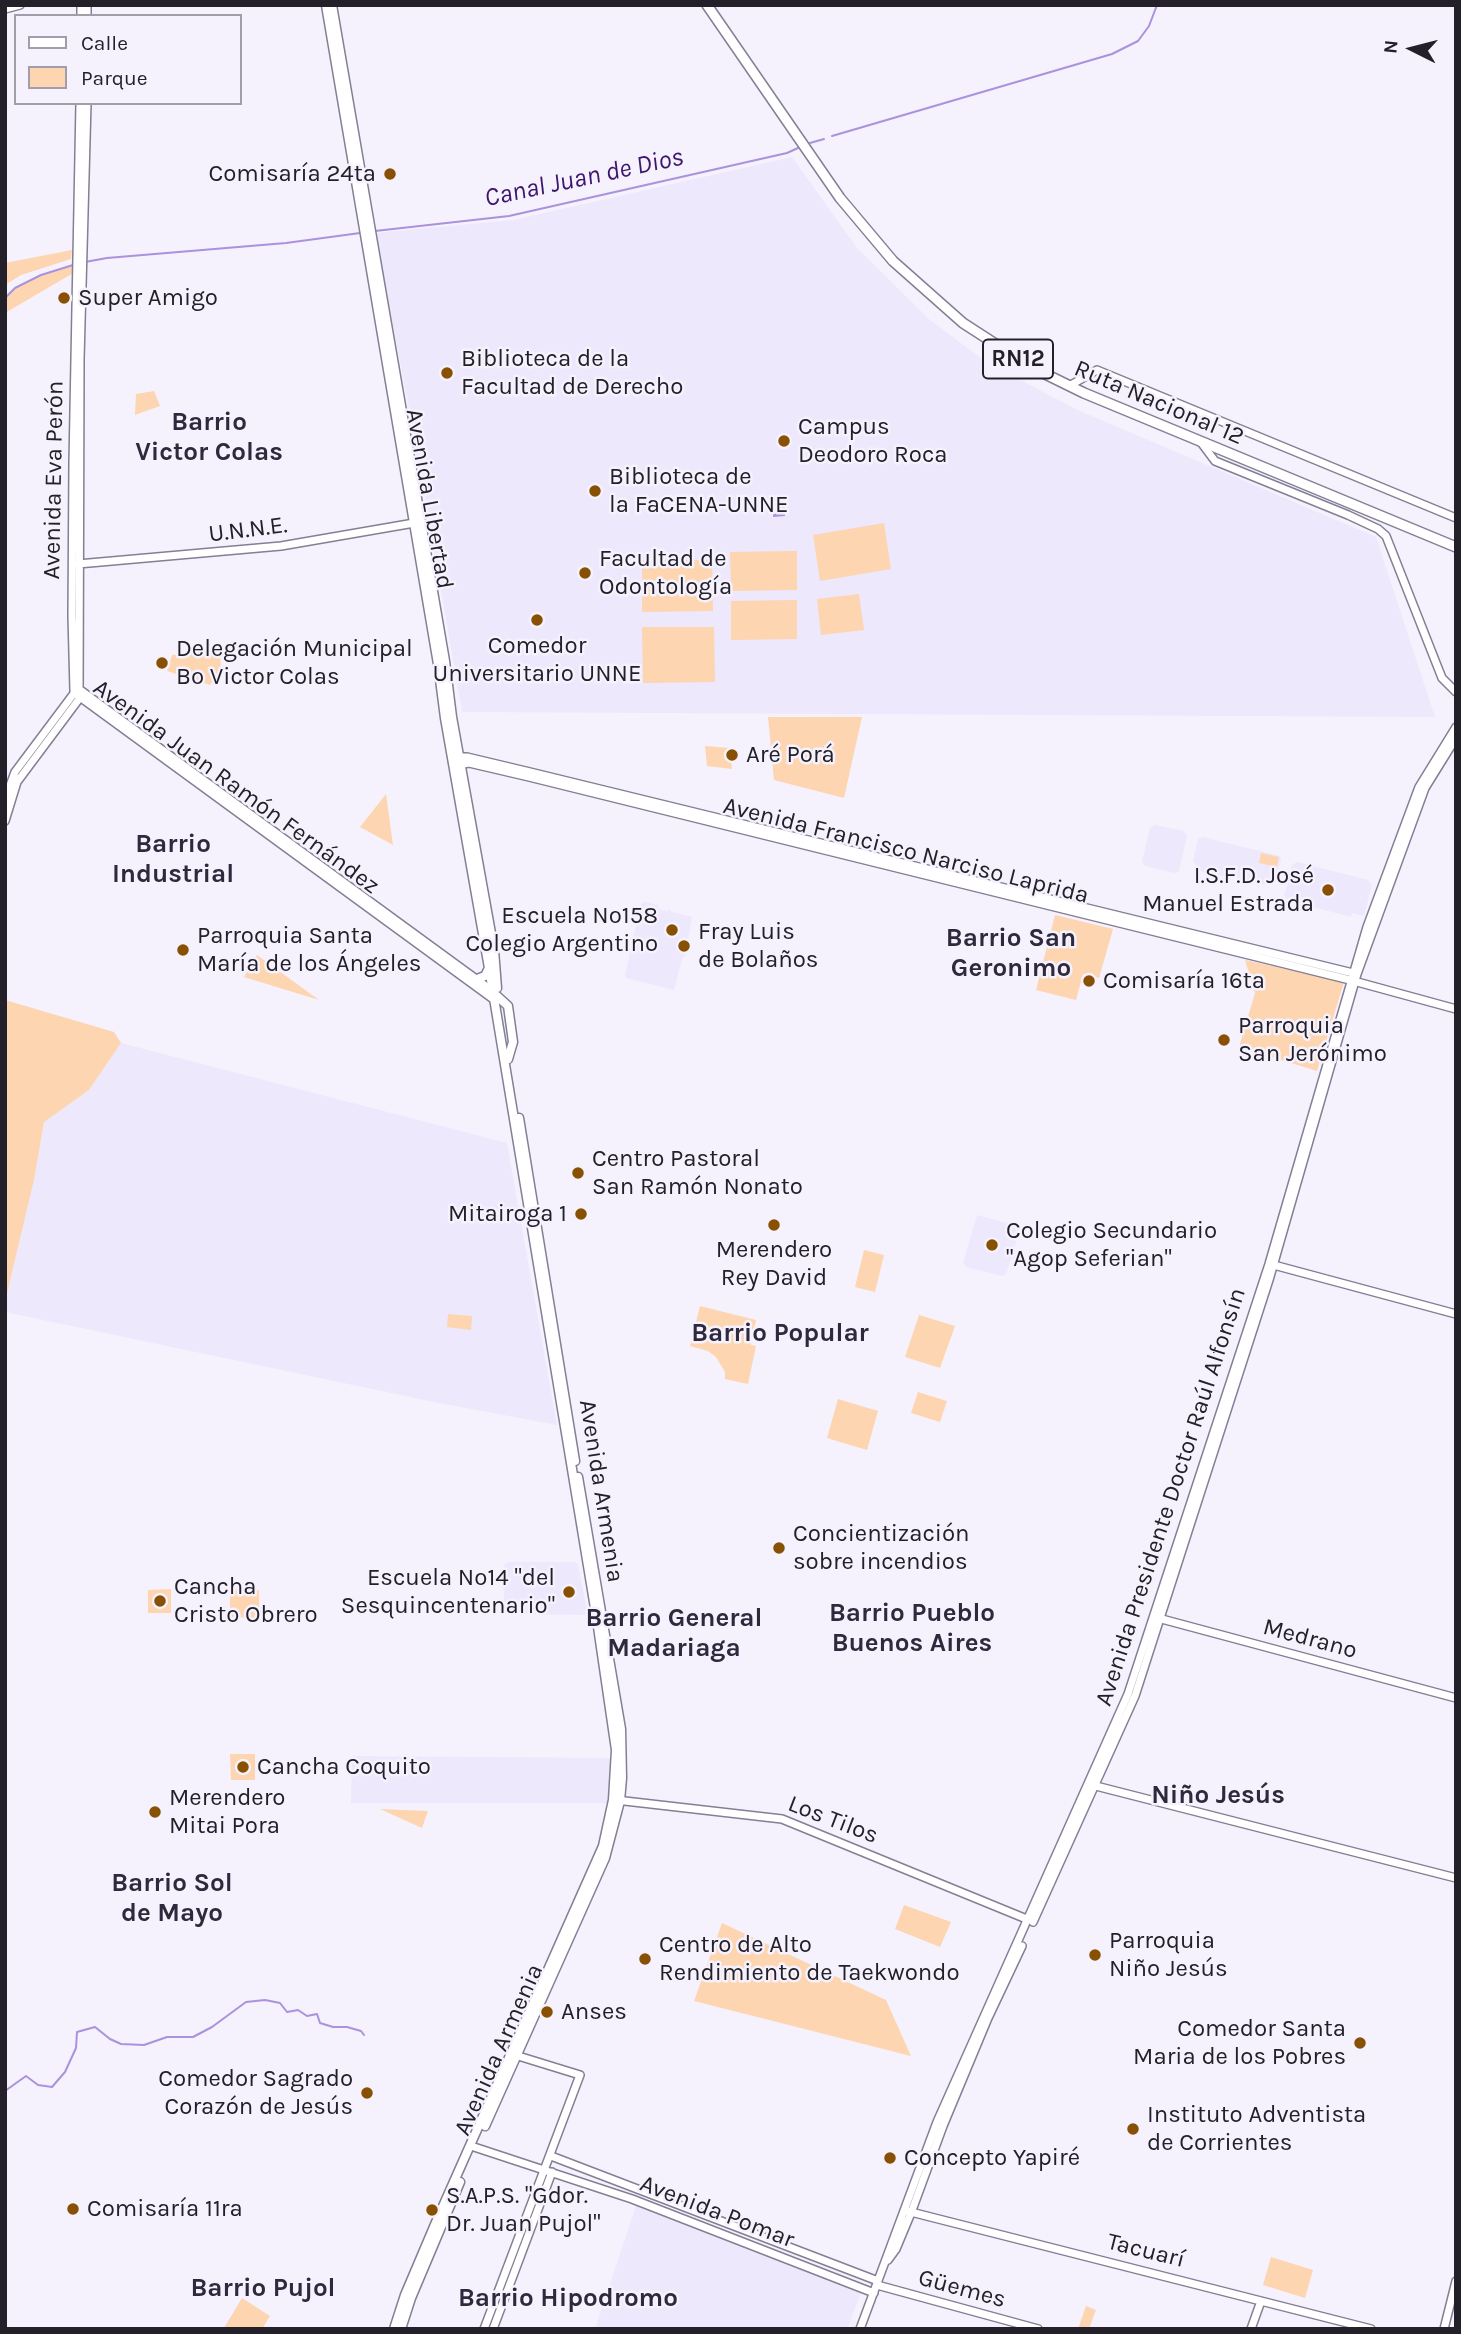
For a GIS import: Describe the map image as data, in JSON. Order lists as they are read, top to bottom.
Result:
{
  "streets": {
    "highway": ["RN12", "Ruta Nacional 12"],
    "main road": [
      "Avenida Eva Perón",
      "Avenida Libertad",
      "U.N.N.E.",
      "Avenida Juan Ramón Fernández",
      "Avenida Francisco Narciso Laprida",
      "Avenida Armenia",
      "Avenida Presidente Doctor Raúl Alfonsín",
      "Medrano",
      "Los Tilos",
      "Avenida Pomar",
      "Tacuarí",
      "Güemes"
    ]
  },
  "crossings": [
    ["Avenida Eva Perón", "U.N.N.E."],
    ["Avenida Eva Perón", "Avenida Juan Ramón Fernández"],
    ["Avenida Libertad", "U.N.N.E."],
    ["Avenida Libertad", "Avenida Juan Ramón Fernández"],
    ["Avenida Libertad", "Avenida Francisco Narciso Laprida"],
    ["Avenida Libertad", "Avenida Armenia"],
    ["Avenida Juan Ramón Fernández", "Avenida Armenia"],
    ["Avenida Francisco Narciso Laprida", "Avenida Presidente Doctor Raúl Alfonsín"],
    ["Avenida Armenia", "Los Tilos"],
    ["Avenida Armenia", "Avenida Pomar"],
    ["Avenida Presidente Doctor Raúl Alfonsín", "Medrano"],
    ["Avenida Presidente Doctor Raúl Alfonsín", "Los Tilos"],
    ["Avenida Presidente Doctor Raúl Alfonsín", "Avenida Pomar"],
    ["Avenida Presidente Doctor Raúl Alfonsín", "Tacuarí"],
    ["Avenida Presidente Doctor Raúl Alfonsín", "Güemes"],
    ["Avenida Pomar", "Güemes"]
  ],
  "districts": [
    "Barrio Victor Colas",
    "Barrio Industrial",
    "Barrio San Geronimo",
    "Barrio Popular",
    "Barrio Pueblo Buenos Aires",
    "Barrio General Madariaga",
    "Niño Jesús",
    "Barrio Sol de Mayo",
    "Barrio Pujol",
    "Barrio Hipodromo"
  ],
  "water": ["Canal Juan de Dios"],
  "places": [
    "Comisaría 24ta",
    "Super Amigo",
    "Biblioteca de la Facultad de Derecho",
    "Campus Deodoro Roca",
    "Biblioteca de la FaCENA-UNNE",
    "Facultad de Odontología",
    "Comedor Universitario UNNE",
    "Delegación Municipal Bº Victor Colas",
    "Aré Porá",
    "I.S.F.D. José Manuel Estrada",
    "Escuela Nº158 Colegio Argentino",
    "Fray Luis de Bolaños",
    "Parroquia Santa María de los Ángeles",
    "Comisaría 16ta",
    "Parroquia San Jerónimo",
    "Centro Pastoral San Ramón Nonato",
    "Mitairoga 1",
    "Merendero Rey David",
    "Colegio Secundario \"Agop Seferian\"",
    "Concientización sobre incendios",
    "Escuela Nº14 \"del Sesquincentenario\"",
    "Cancha Cristo Obrero",
    "Cancha Coquito",
    "Merendero Mitai Pora",
    "Parroquia Niño Jesús",
    "Centro de Alto Rendimiento de Taekwondo",
    "Anses",
    "Comedor Santa Maria de los Pobres",
    "Comedor Sagrado Corazón de Jesús",
    "Instituto Adventista de Corrientes",
    "Concepto Yapiré",
    "Comisaría 11ra",
    "S.A.P.S. \"Gdor. Dr. Juan Pujol\""
  ],
  "legend": ["Calle", "Parque"],
  "north": "left"
}
